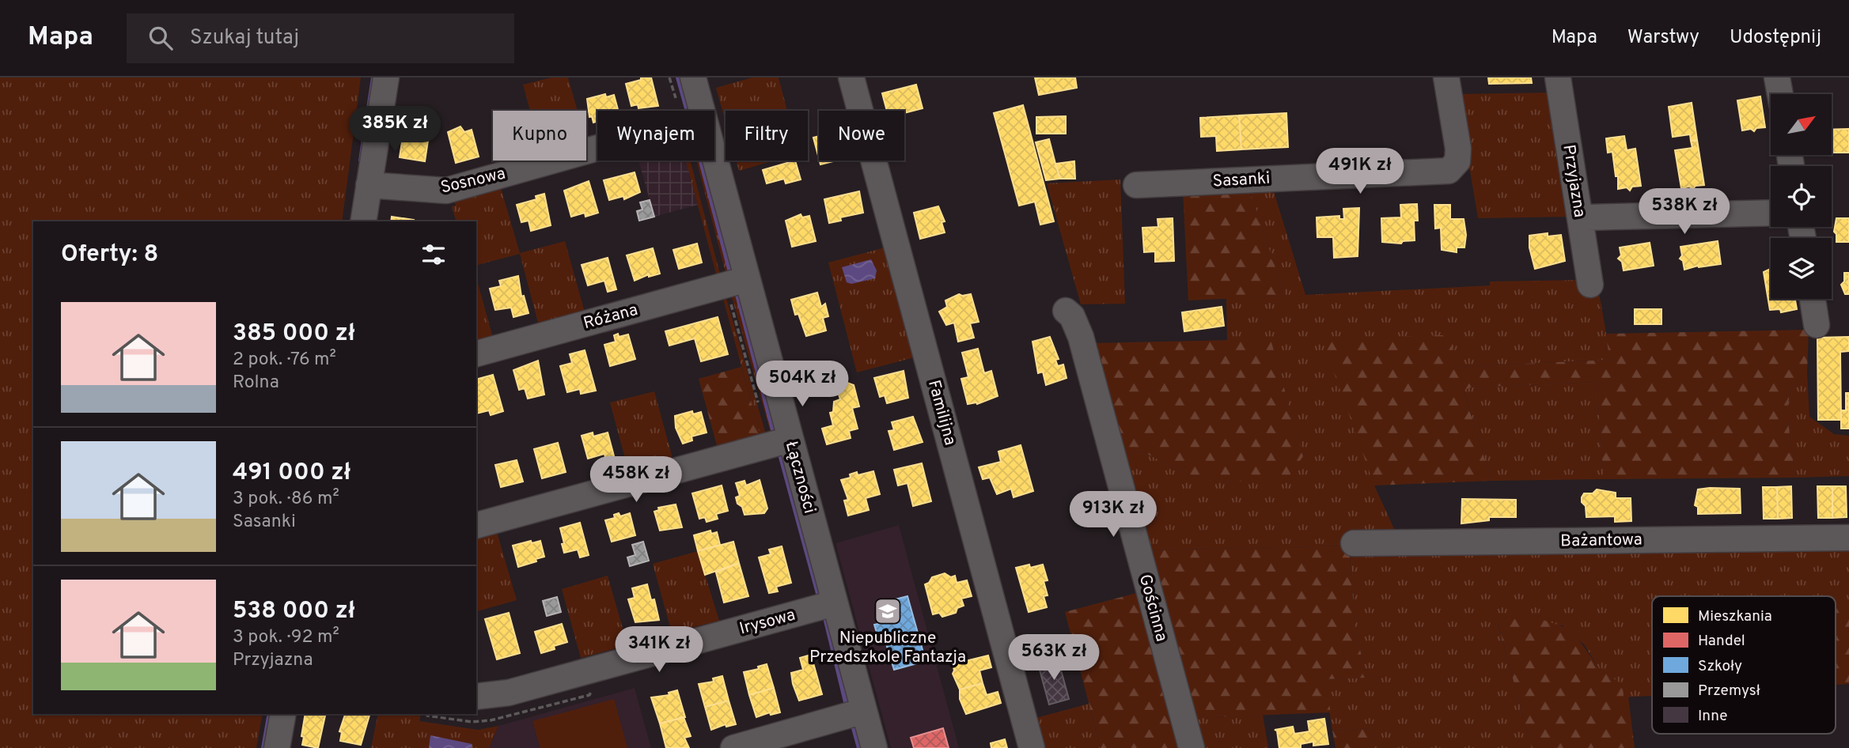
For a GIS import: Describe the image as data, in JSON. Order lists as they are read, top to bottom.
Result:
{
  "streets": {
    "street": [
      "Sasanki",
      "Sosnowa",
      "Przyjazna",
      "Różana",
      "Familijna",
      "Łączności",
      "Bażantowa",
      "Gościnna",
      "Irysowa"
    ]
  },
  "crossings": [
    ["Różana", "Łączności"],
    ["Łączności", "Irysowa"]
  ],
  "places": {
    "school or university": ["Niepubliczne Przedszkole Fantazja"]
  },
  "legend": [
    "Mieszkania",
    "Handel",
    "Szkoły",
    "Przemysł",
    "Inne"
  ],
  "north": "top right",
  "page": {
    "header": "Mapa",
    "search": "Szukaj tutaj",
    "nav": ["Mapa", "Warstwy", "Udostępnij"],
    "price": [
      "385K zł",
      "491K zł",
      "538K zł",
      "504K zł",
      "458K zł",
      "913K zł",
      "341K zł",
      "563K zł"
    ],
    "chip": [
      "Kupno",
      "Wynajem",
      "Filtry",
      "Nowe"
    ],
    "heading": "Oferty: 8",
    "list": [
      {
        "name": "385 000 zł",
        "note": "2 pok. · 76 m² · Rolna"
      },
      {
        "name": "491 000 zł",
        "note": "3 pok. · 86 m² · Sasanki"
      },
      {
        "name": "538 000 zł",
        "note": "3 pok. · 92 m² · Przyjazna"
      }
    ]
  }
}
